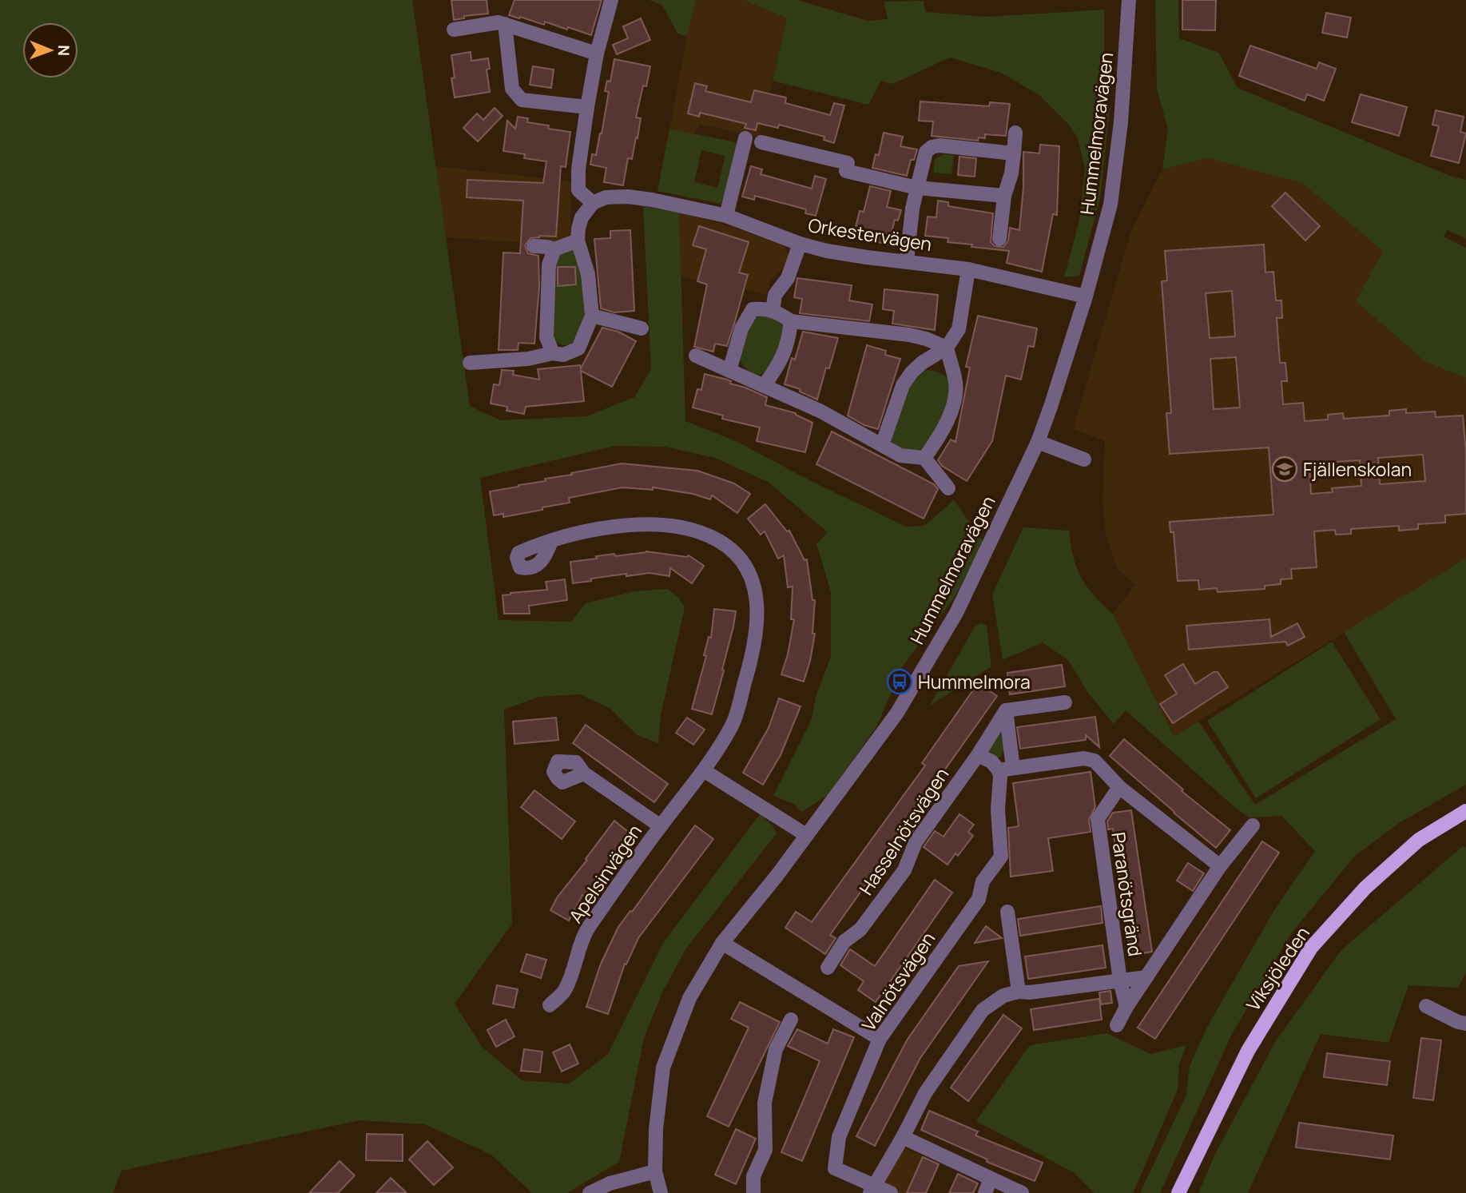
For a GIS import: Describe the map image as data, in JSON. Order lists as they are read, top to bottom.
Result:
{
  "streets": {
    "main road": ["Viksjöleden"],
    "street": [
      "Hummelmoravägen",
      "Orkestervägen",
      "Hasselnötsvägen",
      "Apelsinvägen",
      "Paranötsgränd",
      "Valnötsvägen"
    ]
  },
  "crossings": [
    ["Hummelmoravägen", "Orkestervägen"],
    ["Paranötsgränd", "Valnötsvägen"]
  ],
  "places": {
    "school or university": ["Fjällenskolan"],
    "bus stop": ["Hummelmora"]
  },
  "north": "right"
}
